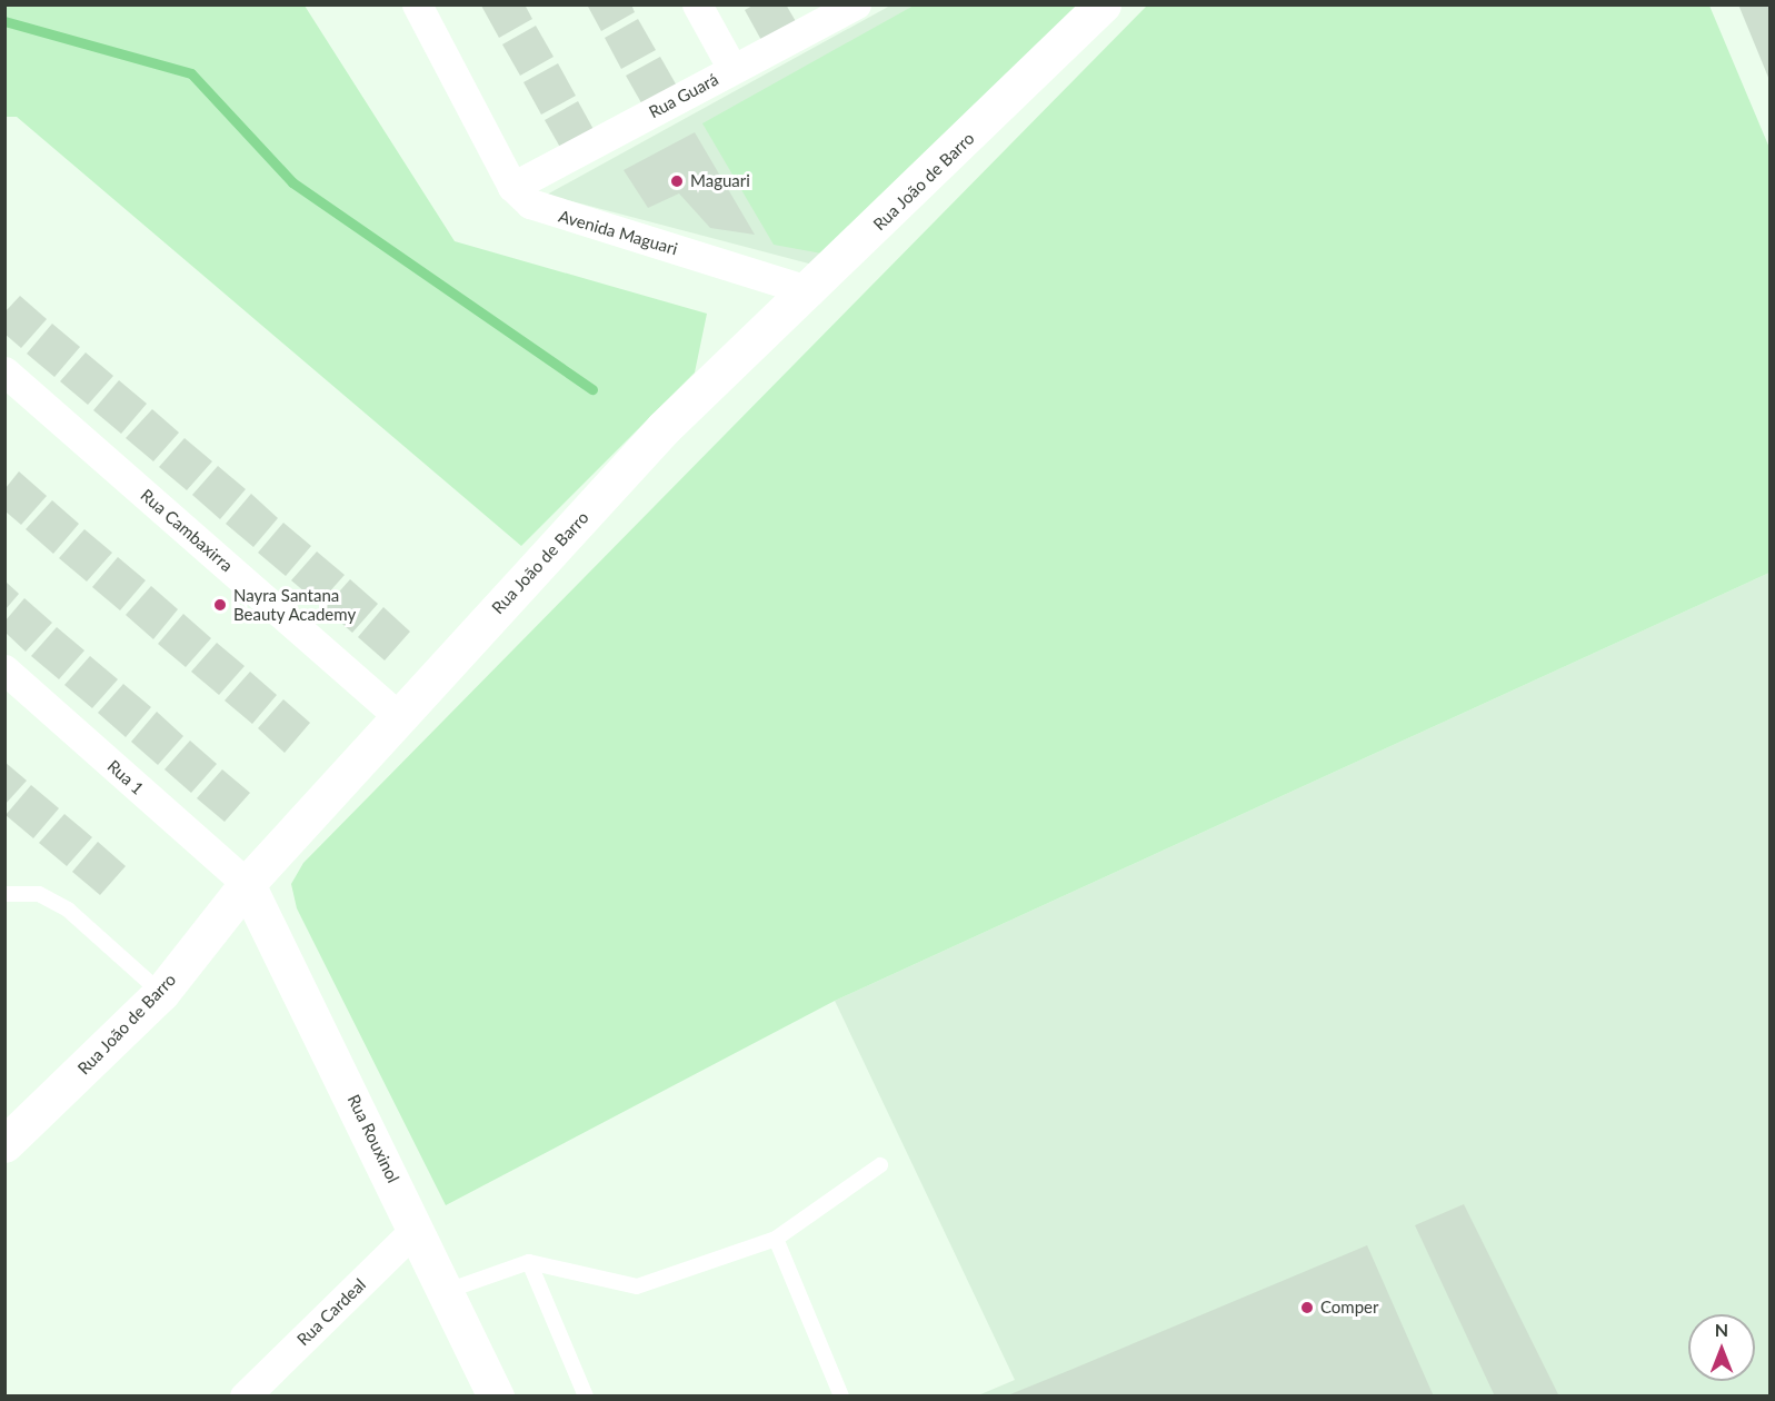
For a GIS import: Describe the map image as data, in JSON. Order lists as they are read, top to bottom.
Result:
{
  "streets": {
    "street": [
      "Rua Guará",
      "Rua João de Barro",
      "Avenida Maguari",
      "Rua Cambaxirra",
      "Rua 1",
      "Rua Rouxinol",
      "Rua Cardeal"
    ]
  },
  "crossings": [
    ["Rua Guará", "Avenida Maguari"],
    ["Rua João de Barro", "Avenida Maguari"],
    ["Rua João de Barro", "Rua Cambaxirra"],
    ["Rua João de Barro", "Rua 1"],
    ["Rua João de Barro", "Rua Rouxinol"],
    ["Rua 1", "Rua Rouxinol"],
    ["Rua Rouxinol", "Rua Cardeal"]
  ],
  "places": ["Maguari", "Nayra Santana Beauty Academy", "Comper"],
  "north": "top"
}
